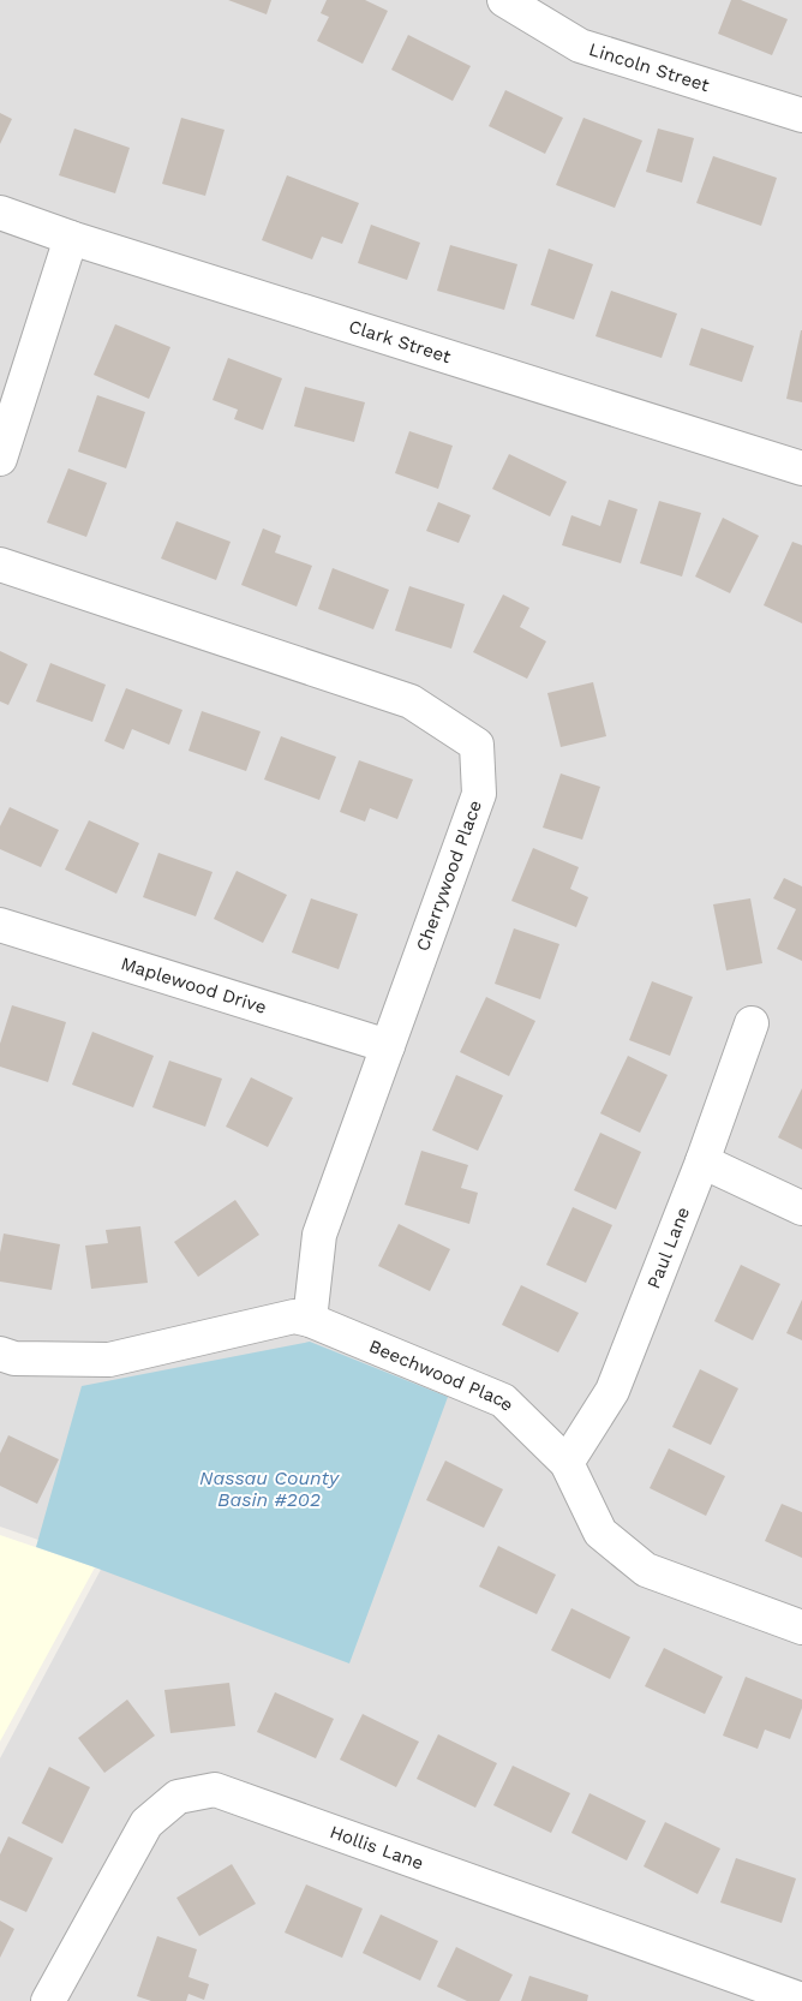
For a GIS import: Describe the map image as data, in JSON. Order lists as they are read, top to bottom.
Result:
{
  "streets": {
    "street": [
      "Lincoln Street",
      "Clark Street",
      "Cherrywood Place",
      "Maplewood Drive",
      "Paul Lane",
      "Beechwood Place",
      "Hollis Lane"
    ]
  },
  "crossings": [
    ["Cherrywood Place", "Maplewood Drive"],
    ["Cherrywood Place", "Beechwood Place"],
    ["Paul Lane", "Beechwood Place"]
  ],
  "water": ["Nassau County Basin #202"]
}
